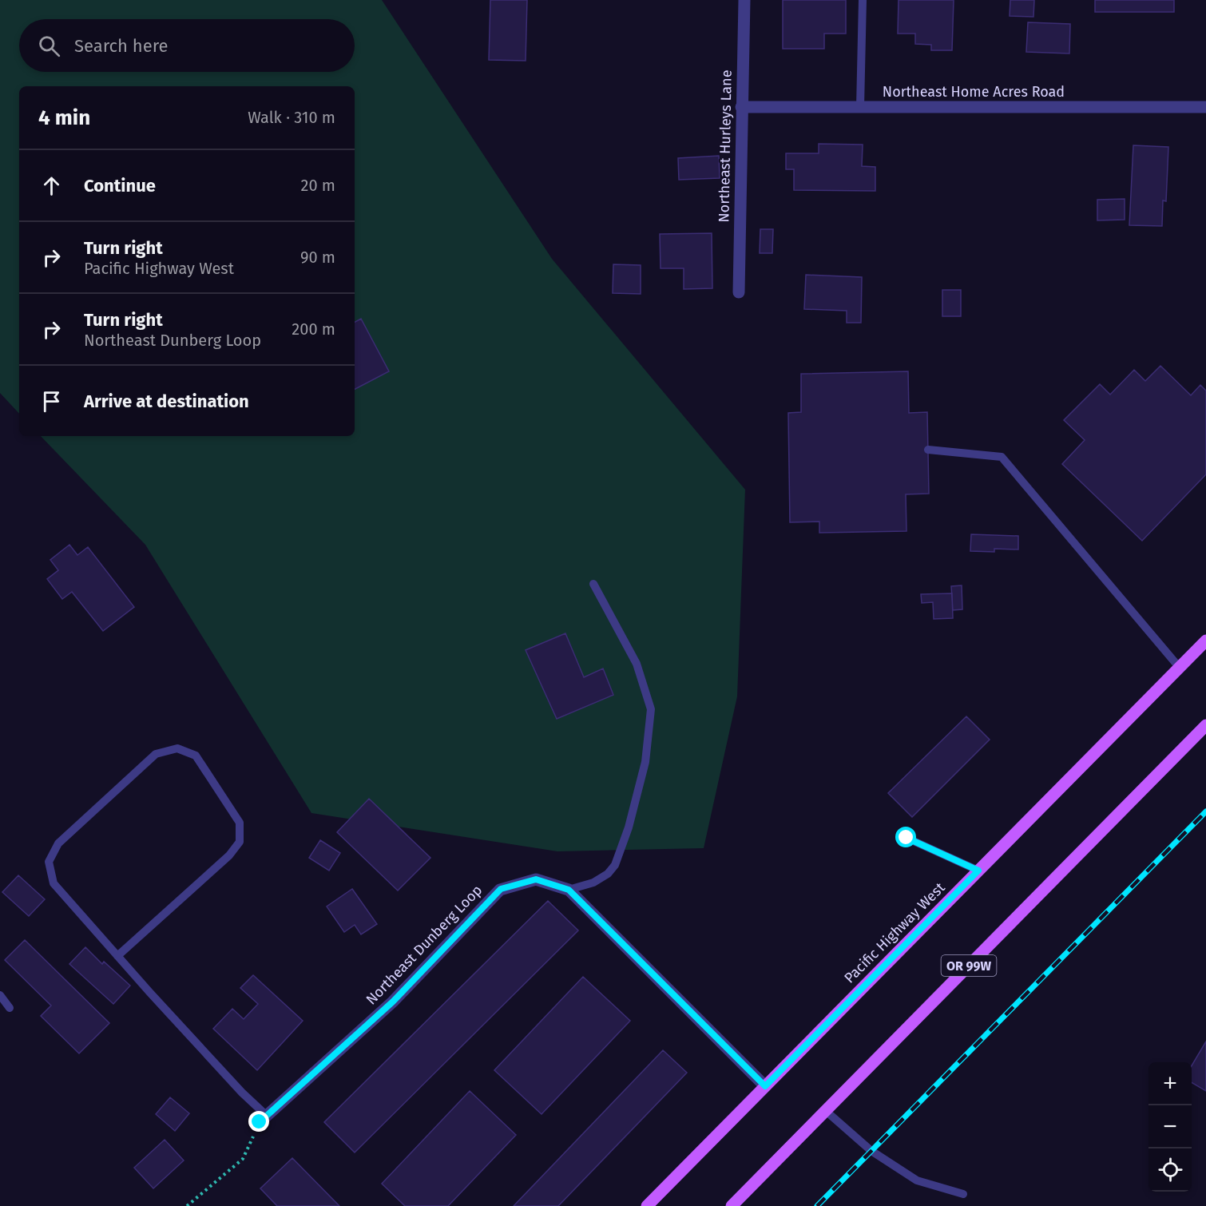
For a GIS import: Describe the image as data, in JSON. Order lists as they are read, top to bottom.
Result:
{
  "streets": {
    "main road": ["Pacific Highway West", "OR 99W"],
    "street": ["Northeast Home Acres Road", "Northeast Hurleys Lane", "Northeast Dunberg Loop"]
  },
  "crossings": [
    ["Northeast Home Acres Road", "Northeast Hurleys Lane"],
    ["Pacific Highway West", "Northeast Dunberg Loop"]
  ],
  "page": {
    "search": "Search here",
    "heading": ["4 min", "Walk · 310 m"],
    "list": [
      ["Continue", "20 m"],
      ["Turn right", "Pacific Highway West", "90 m"],
      ["Turn right", "Northeast Dunberg Loop", "200 m"],
      "Arrive at destination"
    ],
    "map_buttons": ["+", "−"]
  }
}
